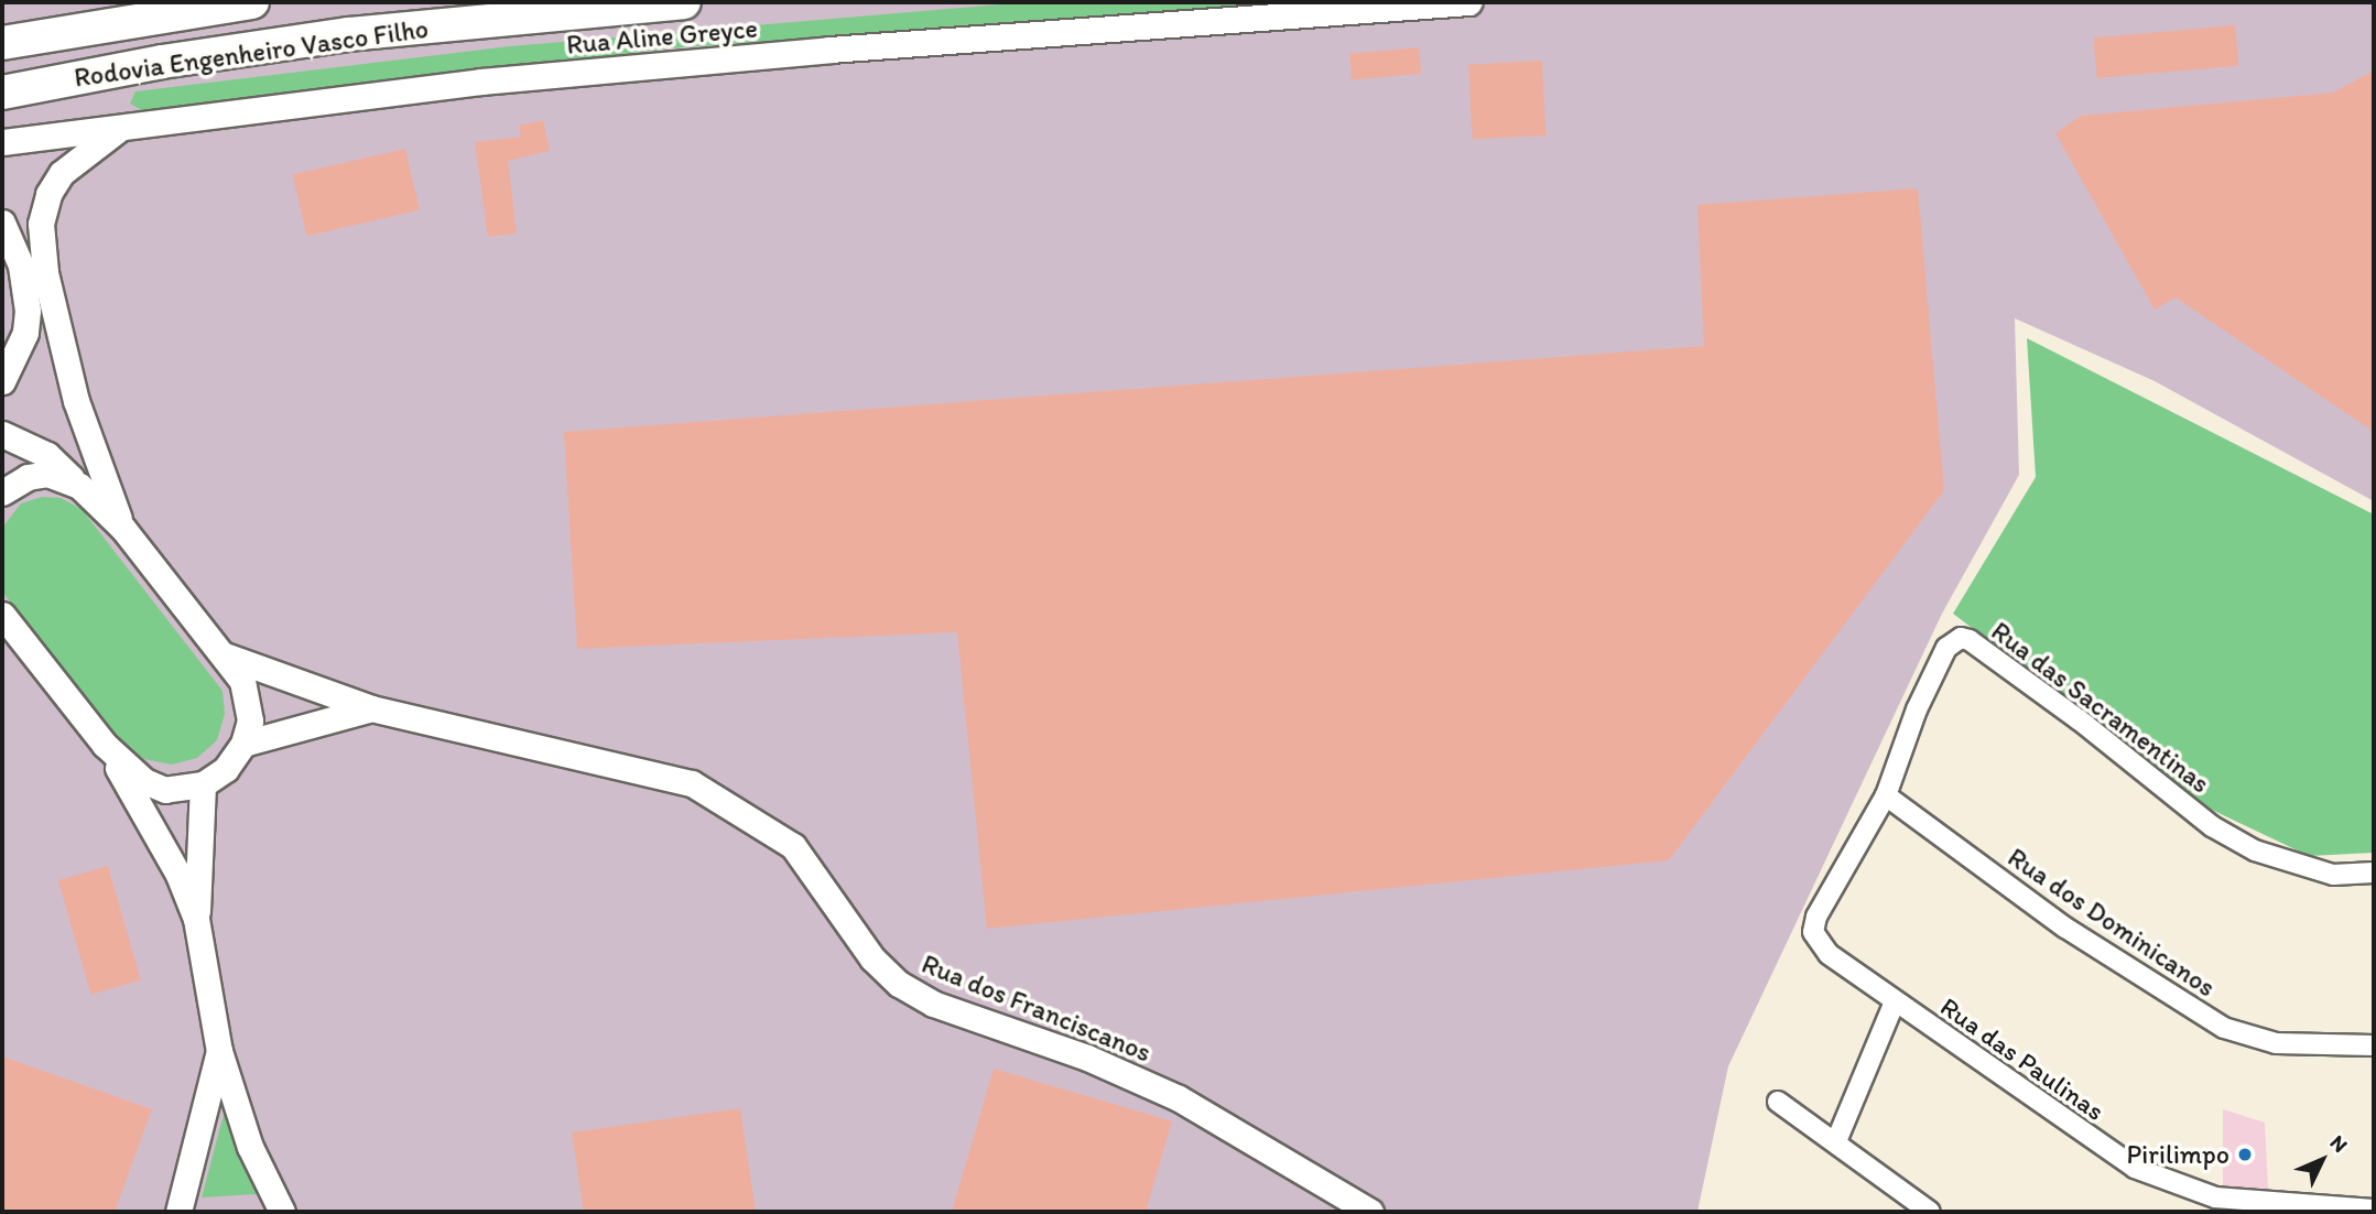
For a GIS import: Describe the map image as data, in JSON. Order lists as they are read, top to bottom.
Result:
{
  "streets": {
    "highway": ["Rodovia Engenheiro Vasco Filho"],
    "main road": ["Rua Aline Greyce", "Rua dos Franciscanos"],
    "street": ["Rua das Sacramentinas", "Rua dos Dominicanos", "Rua das Paulinas"]
  },
  "crossings": [
    ["Rua das Sacramentinas", "Rua dos Dominicanos"],
    ["Rua das Sacramentinas", "Rua das Paulinas"]
  ],
  "places": ["Pirilimpo"],
  "north": "top right"
}
